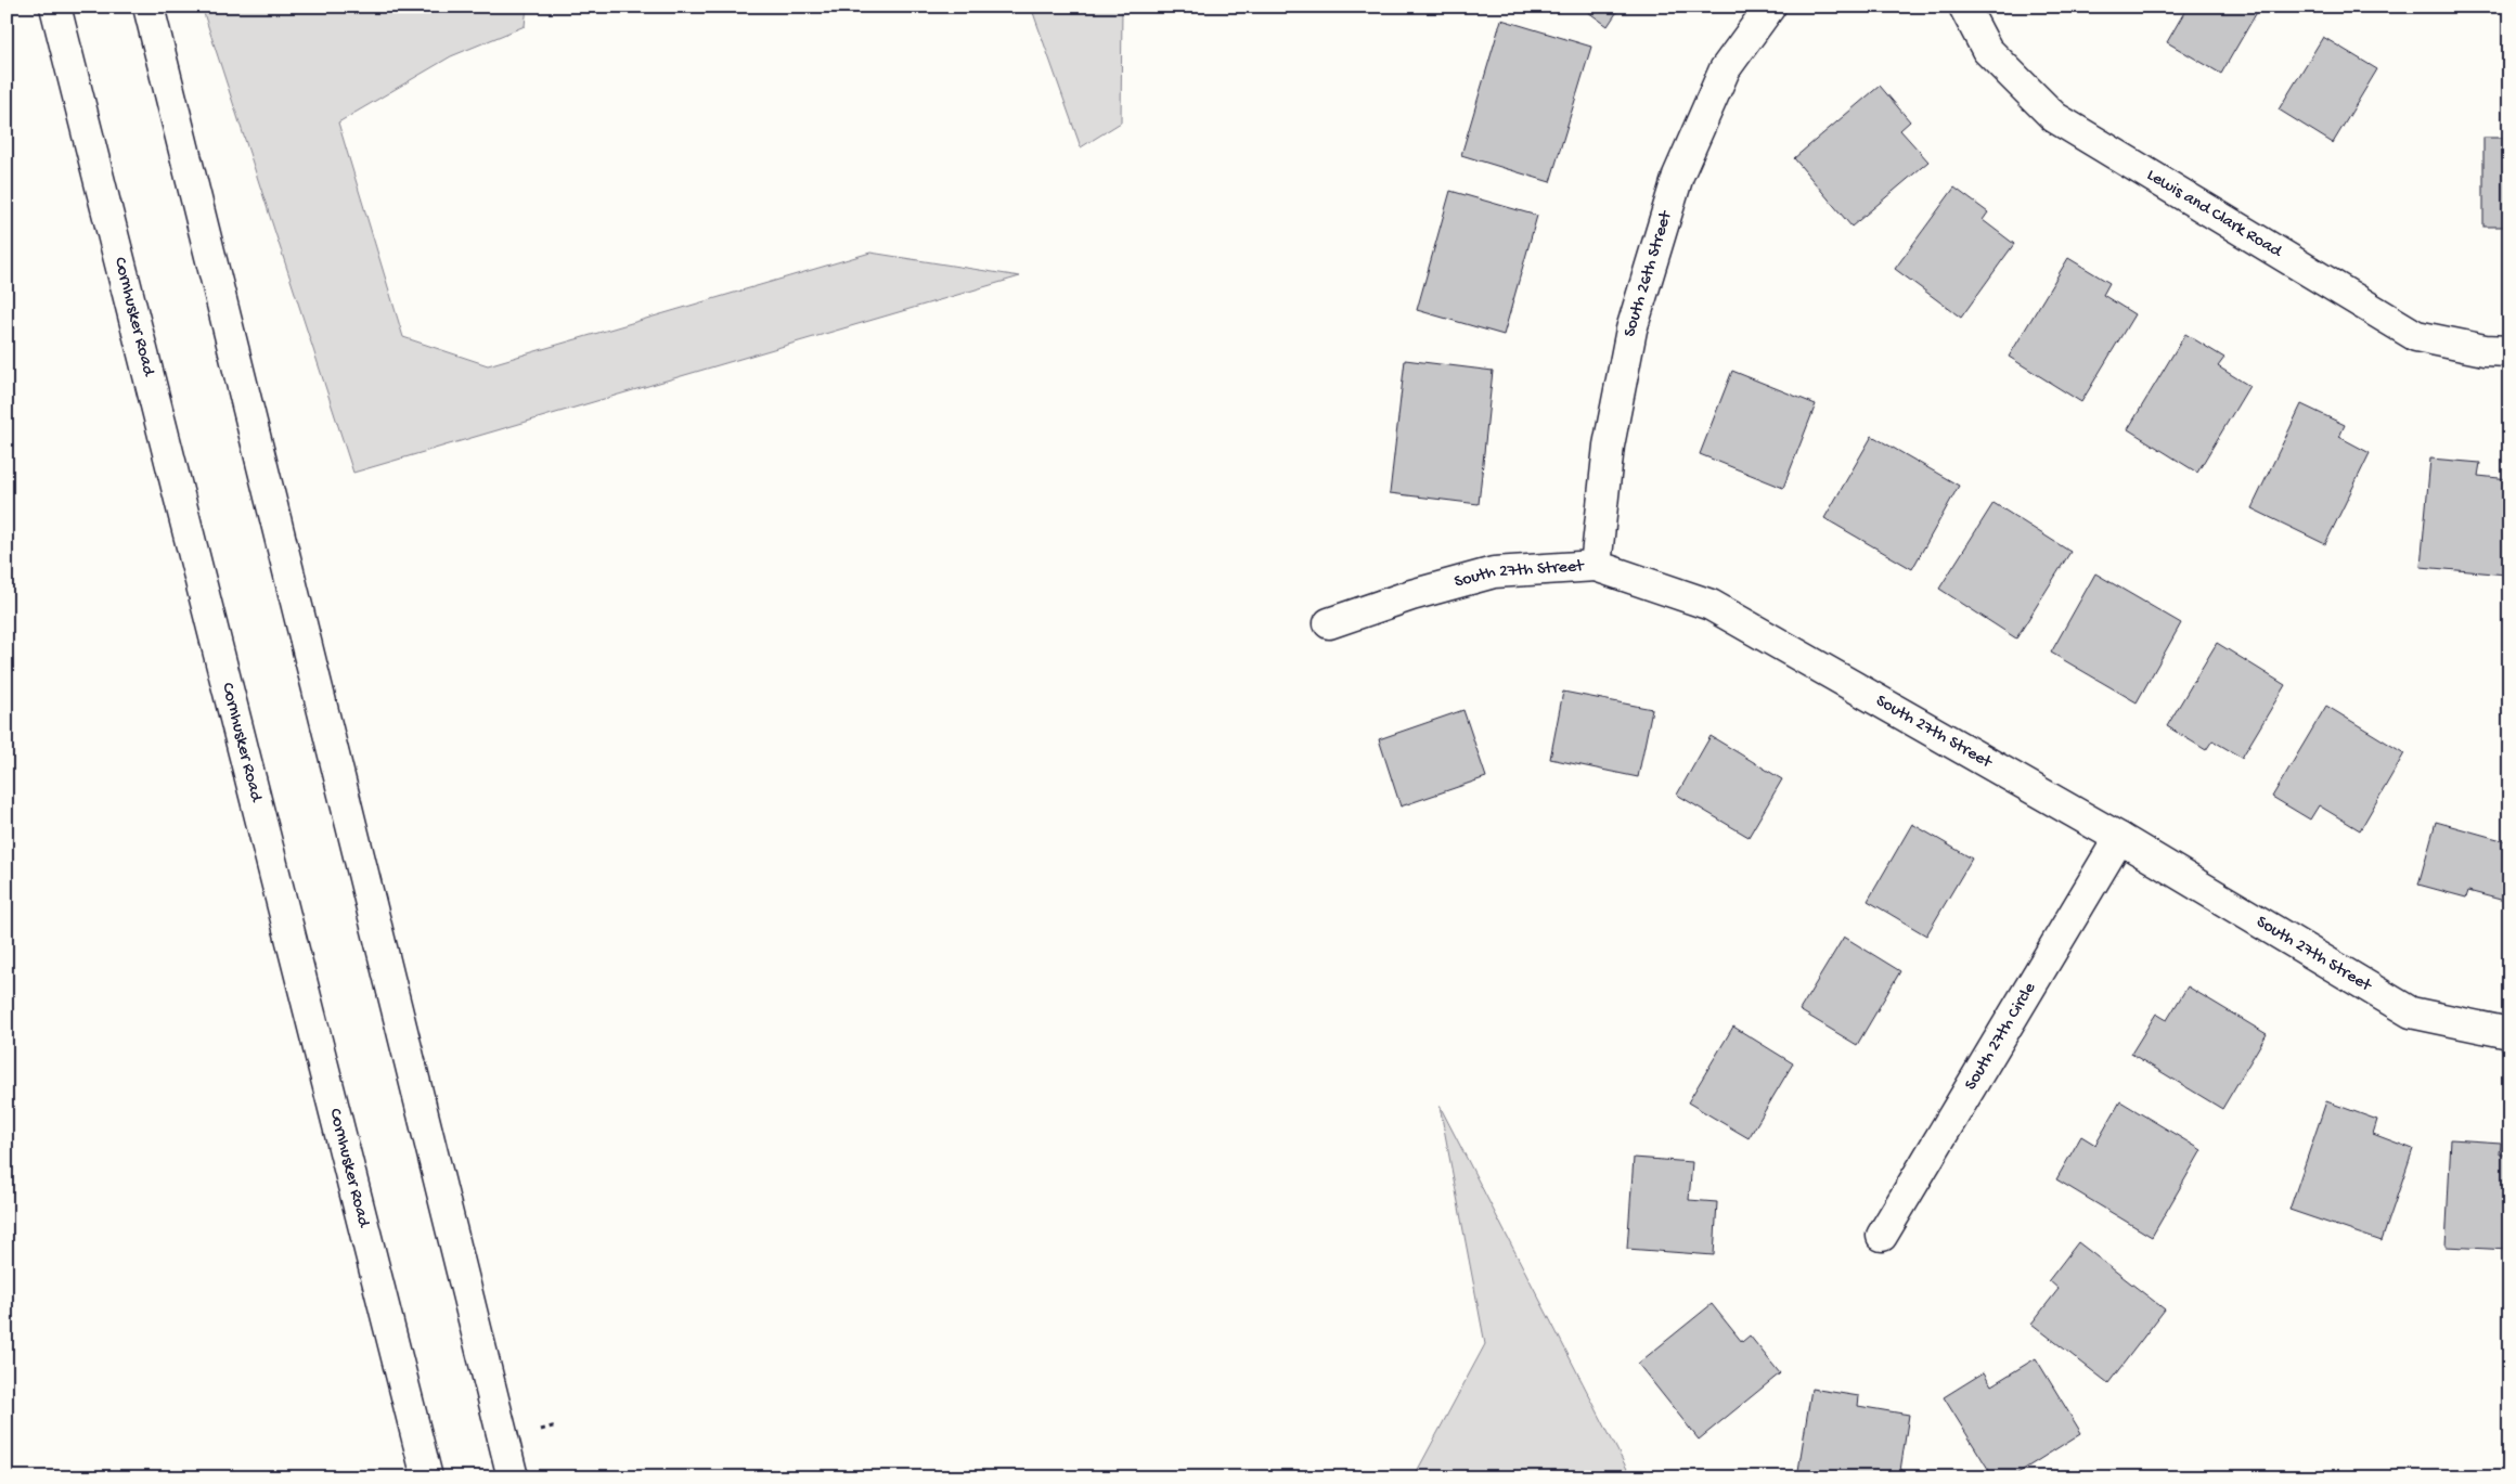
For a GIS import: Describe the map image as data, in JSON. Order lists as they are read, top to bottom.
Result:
{
  "streets": {
    "street": [
      "Lewis and Clark Road",
      "South 26th Street",
      "Cornhusker Road",
      "South 27th Street",
      "South 27th Circle"
    ]
  },
  "crossings": [
    ["South 26th Street", "South 27th Street"],
    ["South 27th Street", "South 27th Circle"]
  ]
}
